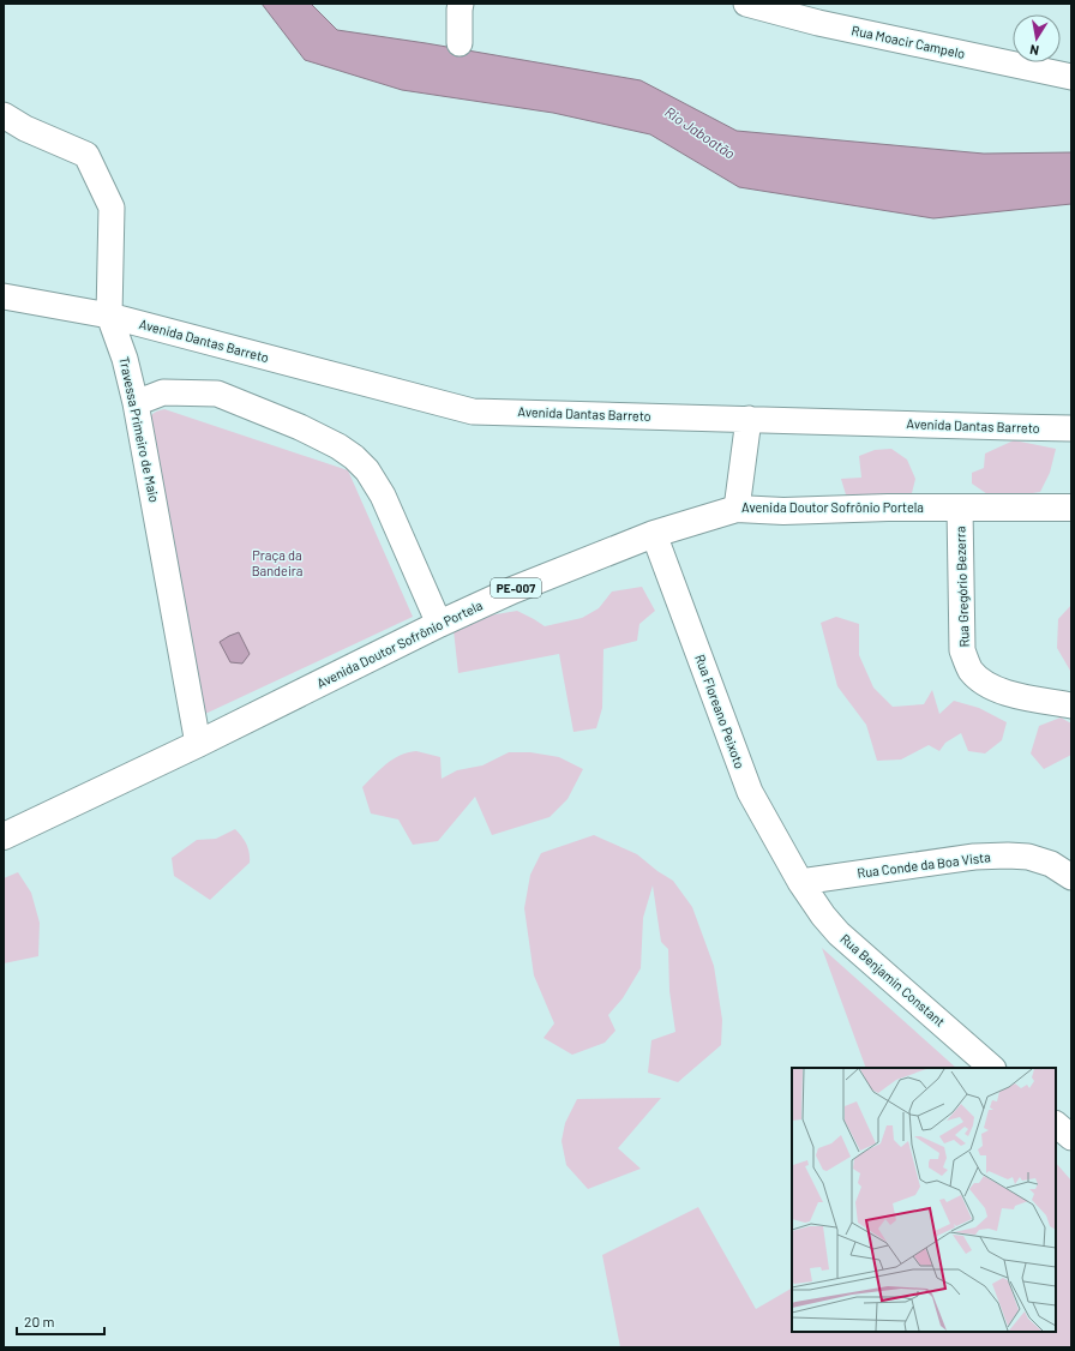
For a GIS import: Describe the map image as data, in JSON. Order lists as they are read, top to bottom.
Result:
{
  "streets": {
    "main road": ["Avenida Doutor Sofrônio Portela", "PE-007"],
    "street": [
      "Rua Moacir Campelo",
      "Avenida Dantas Barreto",
      "Travessa Primeiro de Maio",
      "Rua Gregório Bezerra",
      "Rua Floreano Peixoto",
      "Rua Conde da Boa Vista",
      "Rua Benjamin Constant"
    ]
  },
  "crossings": [
    ["Avenida Dantas Barreto", "Travessa Primeiro de Maio"],
    ["Travessa Primeiro de Maio", "Avenida Doutor Sofrônio Portela"],
    ["Avenida Doutor Sofrônio Portela", "Rua Gregório Bezerra"],
    ["Avenida Doutor Sofrônio Portela", "Rua Floreano Peixoto"],
    ["Rua Floreano Peixoto", "Rua Conde da Boa Vista"],
    ["Rua Floreano Peixoto", "Rua Benjamin Constant"],
    ["Rua Conde da Boa Vista", "Rua Benjamin Constant"]
  ],
  "water": ["Rio Jaboatão"],
  "parks": ["Praça da Bandeira"],
  "scale_bar": "20 m",
  "north": "bottom"
}
